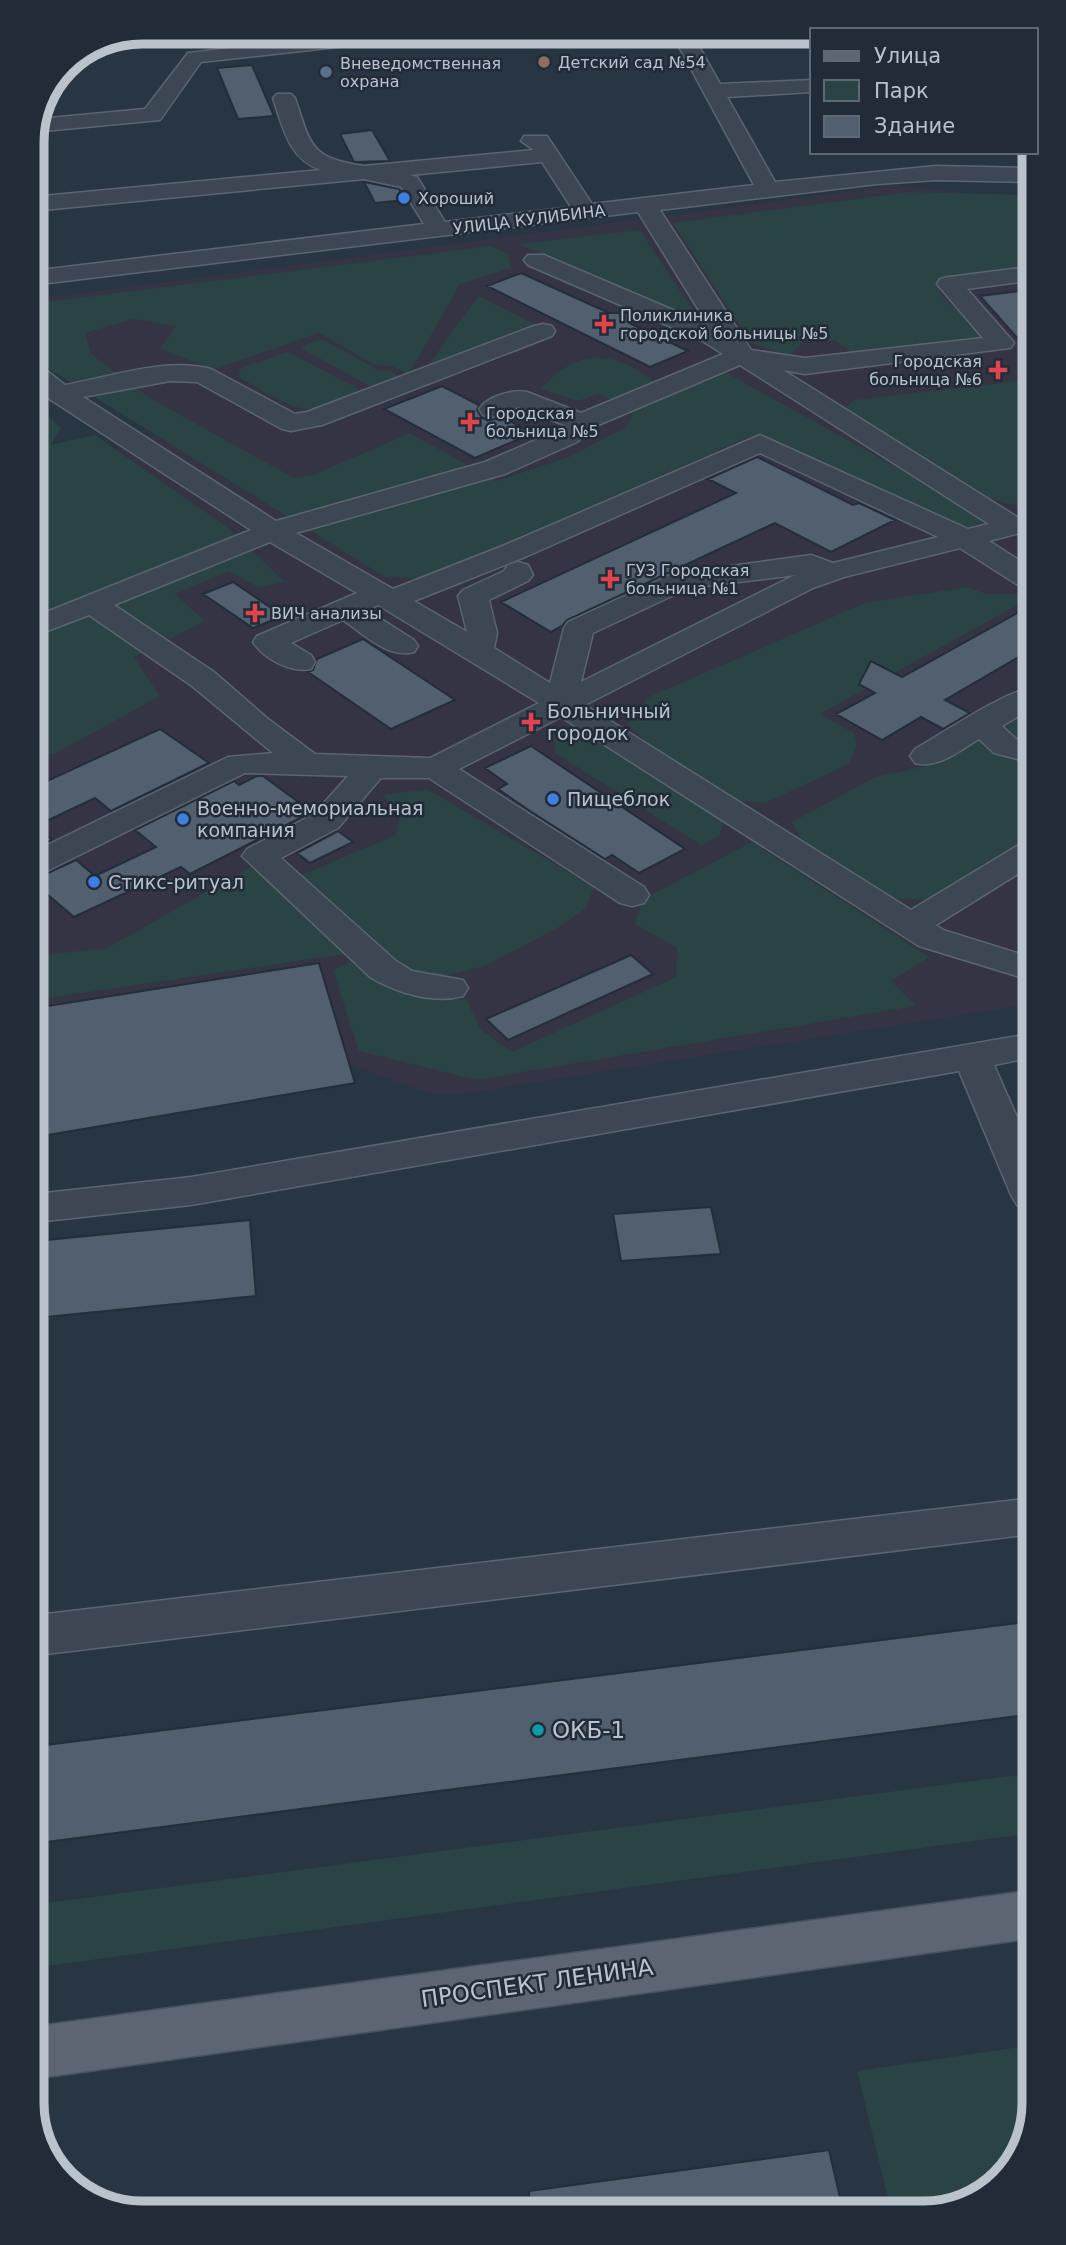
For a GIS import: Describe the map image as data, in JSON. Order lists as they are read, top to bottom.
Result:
{
  "streets": {
    "main road": ["ПРОСПЕКТ ЛЕНИНА"],
    "street": ["УЛИЦА КУЛИБИНА"]
  },
  "places": {
    "other": [
      "Детский сад №54",
      "Вневедомственная охрана",
      "Хороший",
      "Пищеблок",
      "Военно-мемориальная компания",
      "Стикс-ритуал",
      "ОКБ-1"
    ],
    "health": [
      "Поликлиника городской больницы №5",
      "Городская больница №6",
      "Городская больница №5",
      "ГУЗ Городская больница №1",
      "ВИЧ анализы",
      "Больничный городок"
    ]
  },
  "legend": ["Улица", "Парк", "Здание"]
}
